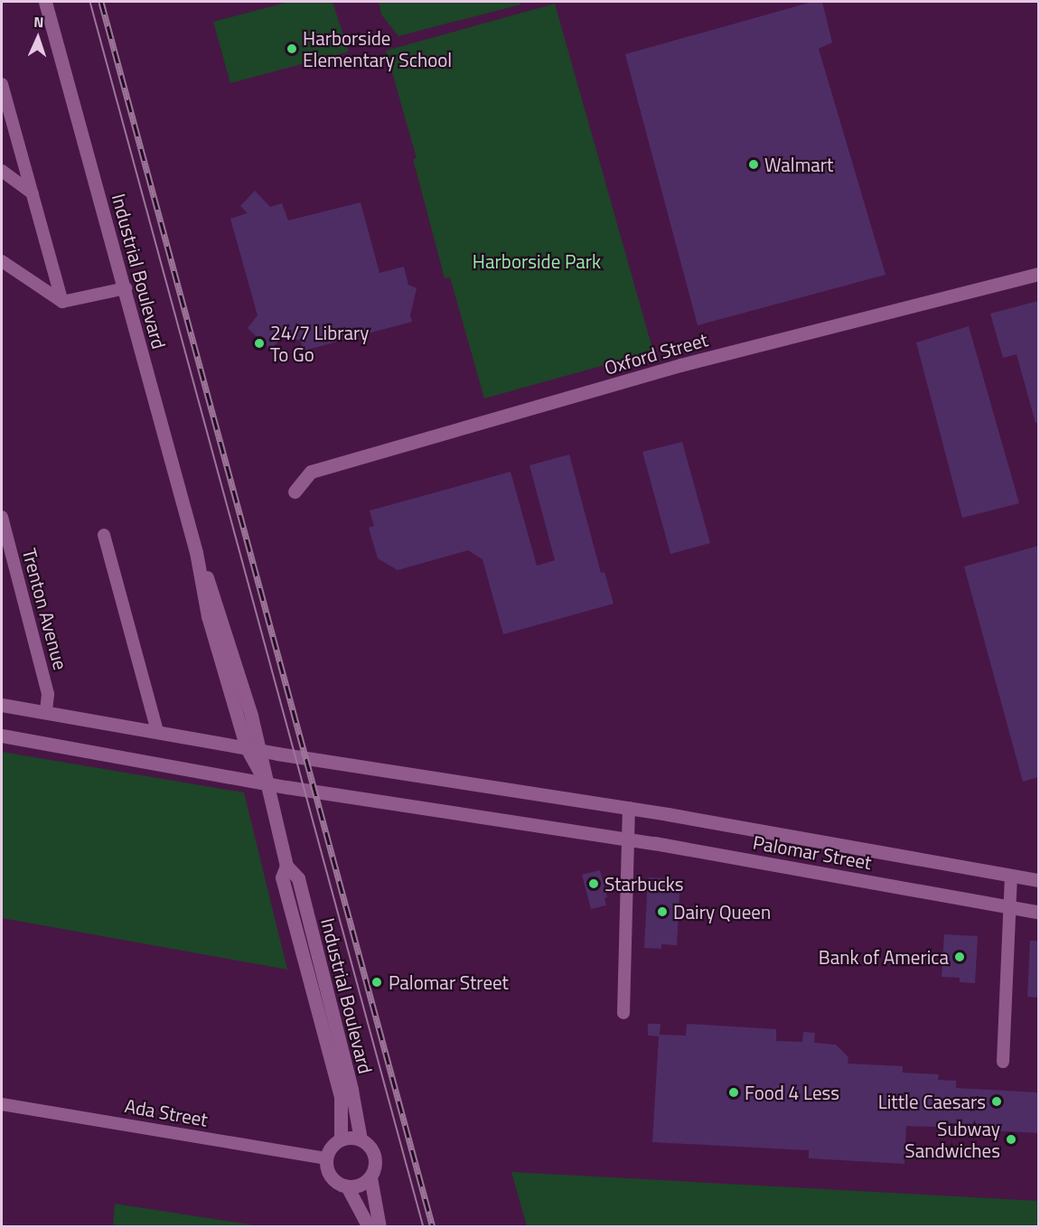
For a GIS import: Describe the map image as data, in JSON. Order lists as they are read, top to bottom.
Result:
{
  "streets": {
    "main road": ["Industrial Boulevard", "Oxford Street", "Palomar Street"],
    "street": ["Trenton Avenue", "Ada Street"]
  },
  "crossings": [
    ["Industrial Boulevard", "Palomar Street"],
    ["Industrial Boulevard", "Ada Street"],
    ["Trenton Avenue", "Palomar Street"]
  ],
  "parks": ["Harborside Park"],
  "places": [
    "Harborside Elementary School",
    "Walmart",
    "24/7 Library To Go",
    "Starbucks",
    "Dairy Queen",
    "Bank of America",
    "Palomar Street",
    "Food 4 Less",
    "Little Caesars",
    "Subway Sandwiches"
  ],
  "north": "top"
}
